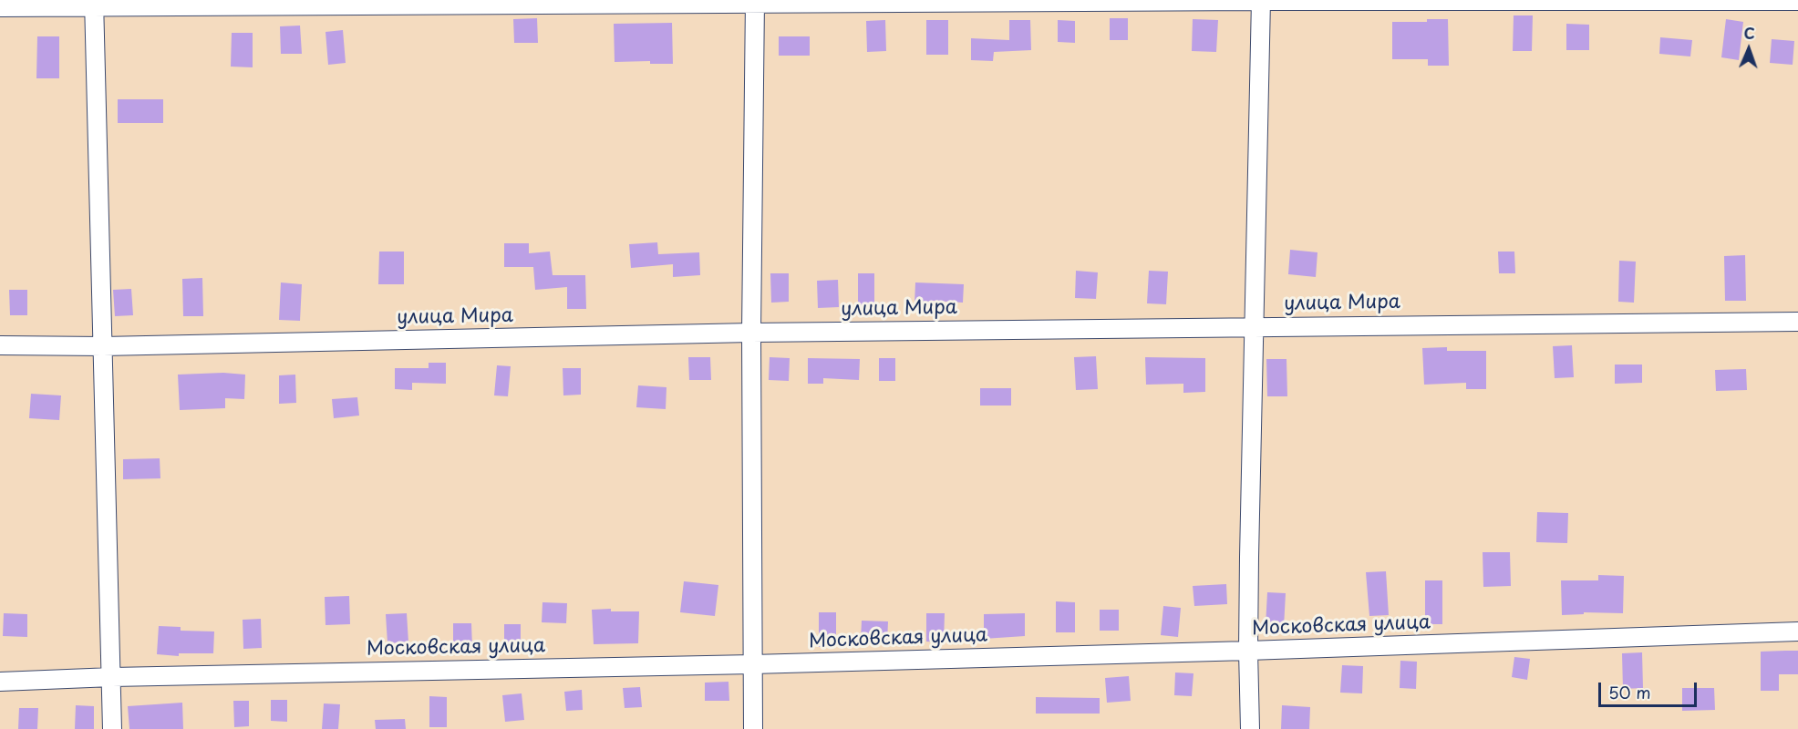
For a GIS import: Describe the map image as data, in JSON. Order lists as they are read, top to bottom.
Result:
{
  "streets": {
    "street": ["улица Мира", "Московская улица"]
  },
  "scale_bar": "50 m",
  "north": "top"
}
